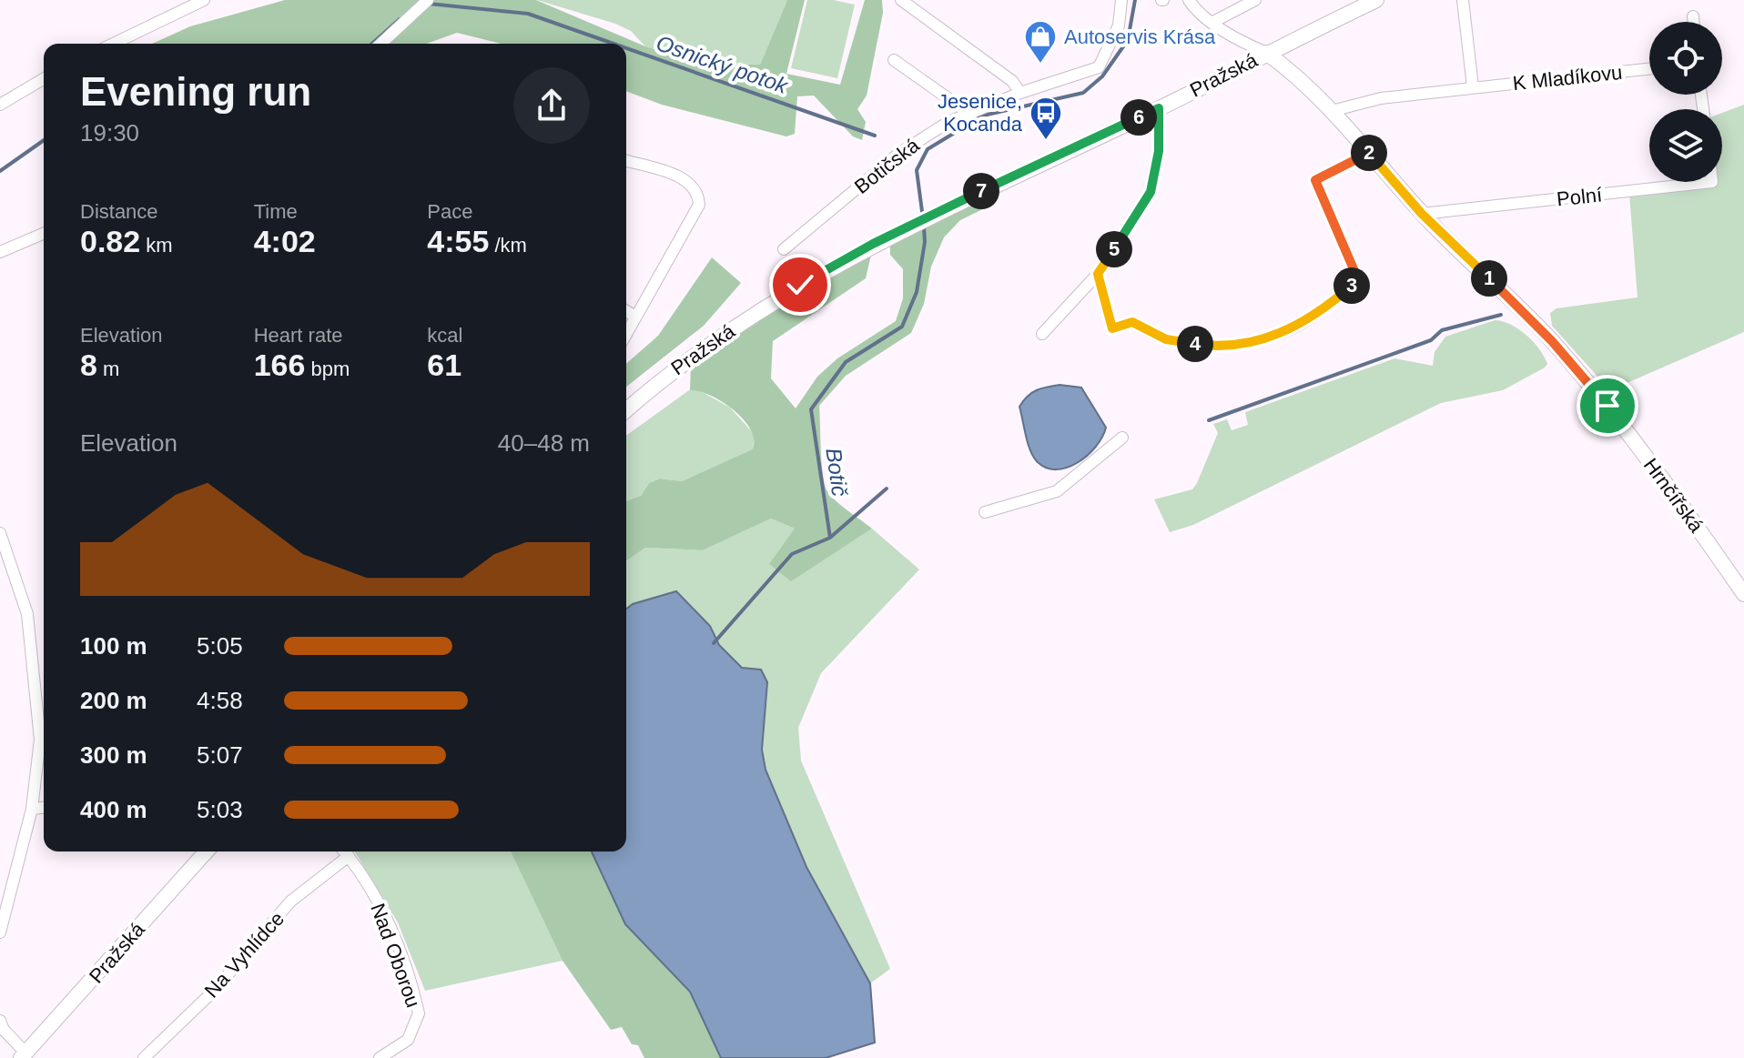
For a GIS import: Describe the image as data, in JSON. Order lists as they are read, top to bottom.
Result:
{
  "streets": {
    "main road": ["Pražská", "Hrnčířská"],
    "street": [
      "K Mladíkovu",
      "Botičská",
      "Polní",
      "Na Vyhlídce",
      "Nad Oborou"
    ]
  },
  "crossings": [
    ["Pražská", "Hrnčířská"],
    ["K Mladíkovu", "Hrnčířská"],
    ["Polní", "Hrnčířská"],
    ["Na Vyhlídce", "Nad Oborou"]
  ],
  "water": ["Osnický potok", "Botič"],
  "places": {
    "shop": ["Autoservis Krása"],
    "bus stop": ["Jesenice, Kocanda"]
  },
  "page": {
    "heading": ["Evening run", "19:30"],
    "pins": [
      "6",
      "2",
      "7",
      "5",
      "1",
      "3",
      "4"
    ],
    "stats": [
      ["Distance", "0.82 km"],
      ["Time", "4:02"],
      ["Pace", "4:55 /km"],
      ["Elevation", "8 m"],
      ["Heart rate", "166 bpm"],
      ["kcal", "61"]
    ],
    "chart": ["Elevation", "40–48 m"],
    "list": [
      {
        "name": "100 m",
        "note": "5:05"
      },
      {
        "name": "200 m",
        "note": "4:58"
      },
      {
        "name": "300 m",
        "note": "5:07"
      },
      {
        "name": "400 m",
        "note": "5:03"
      }
    ]
  }
}
